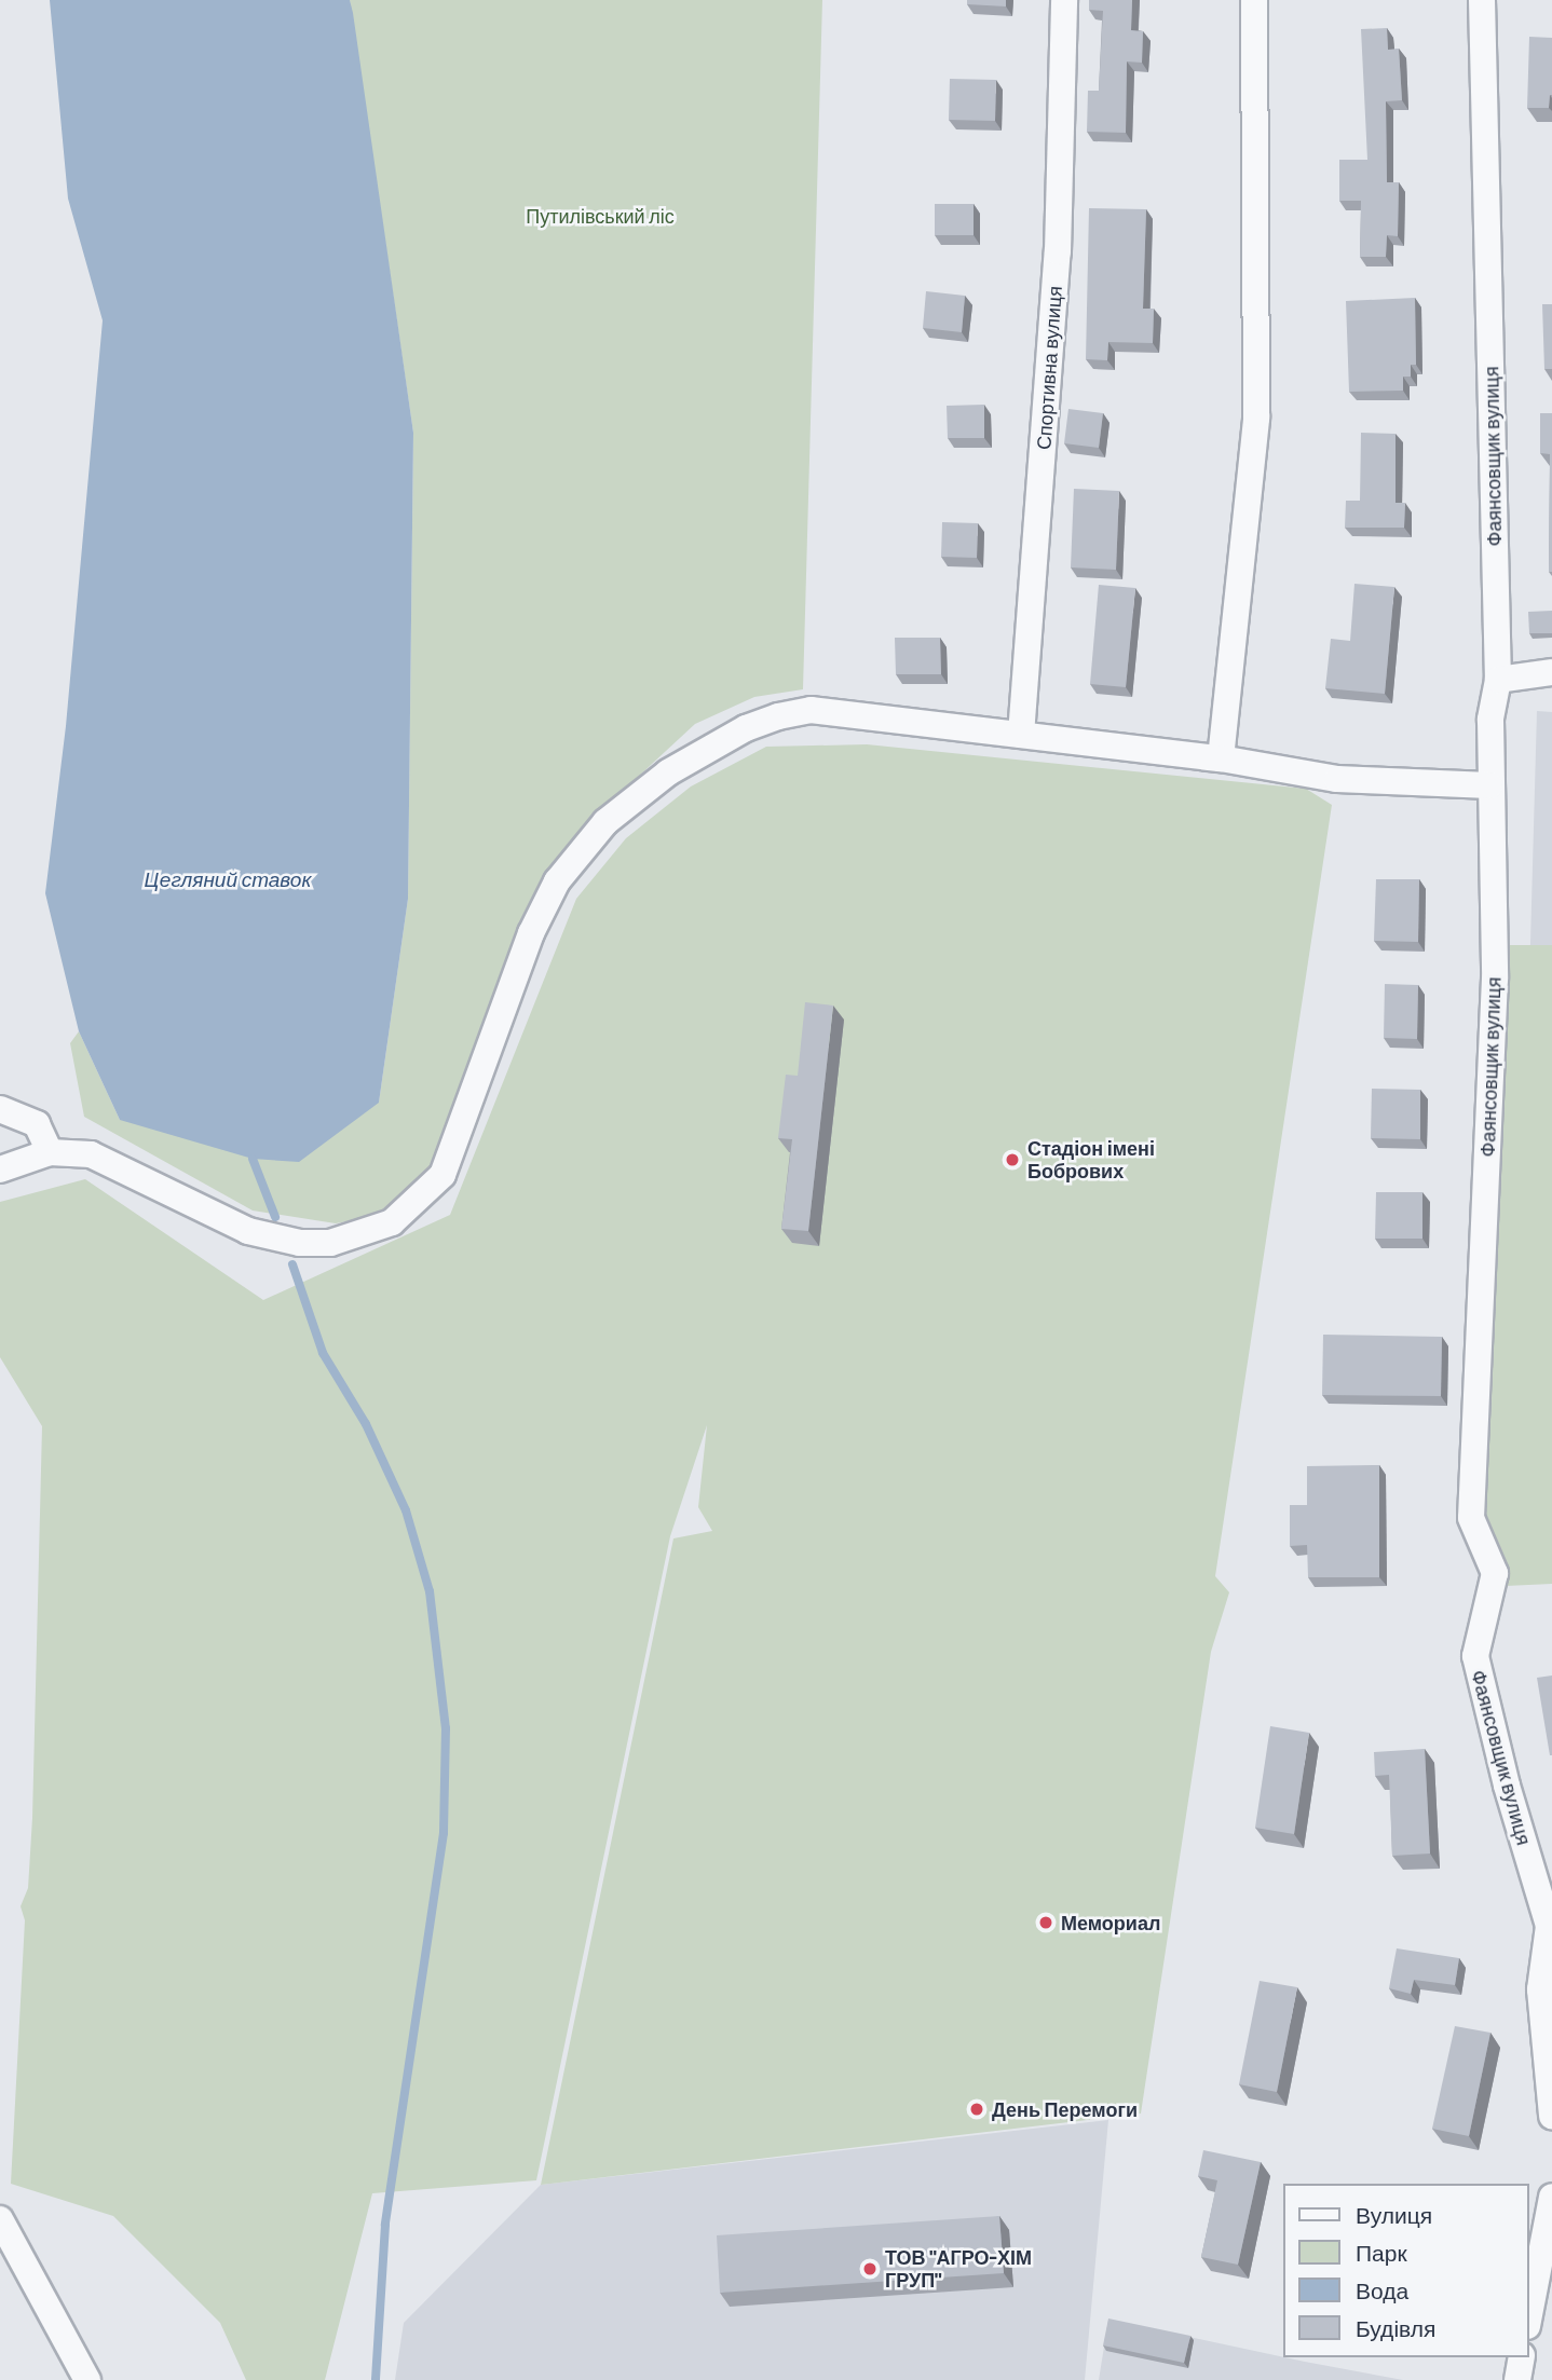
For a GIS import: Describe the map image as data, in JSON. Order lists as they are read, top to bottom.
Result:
{
  "streets": {
    "street": ["Спортивна вулиця", "Фаянсовщик вулиця"]
  },
  "water": ["Цегляний ставок"],
  "parks": ["Путилівський ліс"],
  "places": [
    "Стадіон імені Бобрових",
    "Мемориал",
    "День Перемоги",
    "ТОВ \"АГРО-ХІМ ГРУП\""
  ],
  "legend": [
    "Вулиця",
    "Парк",
    "Вода",
    "Будівля"
  ]
}
